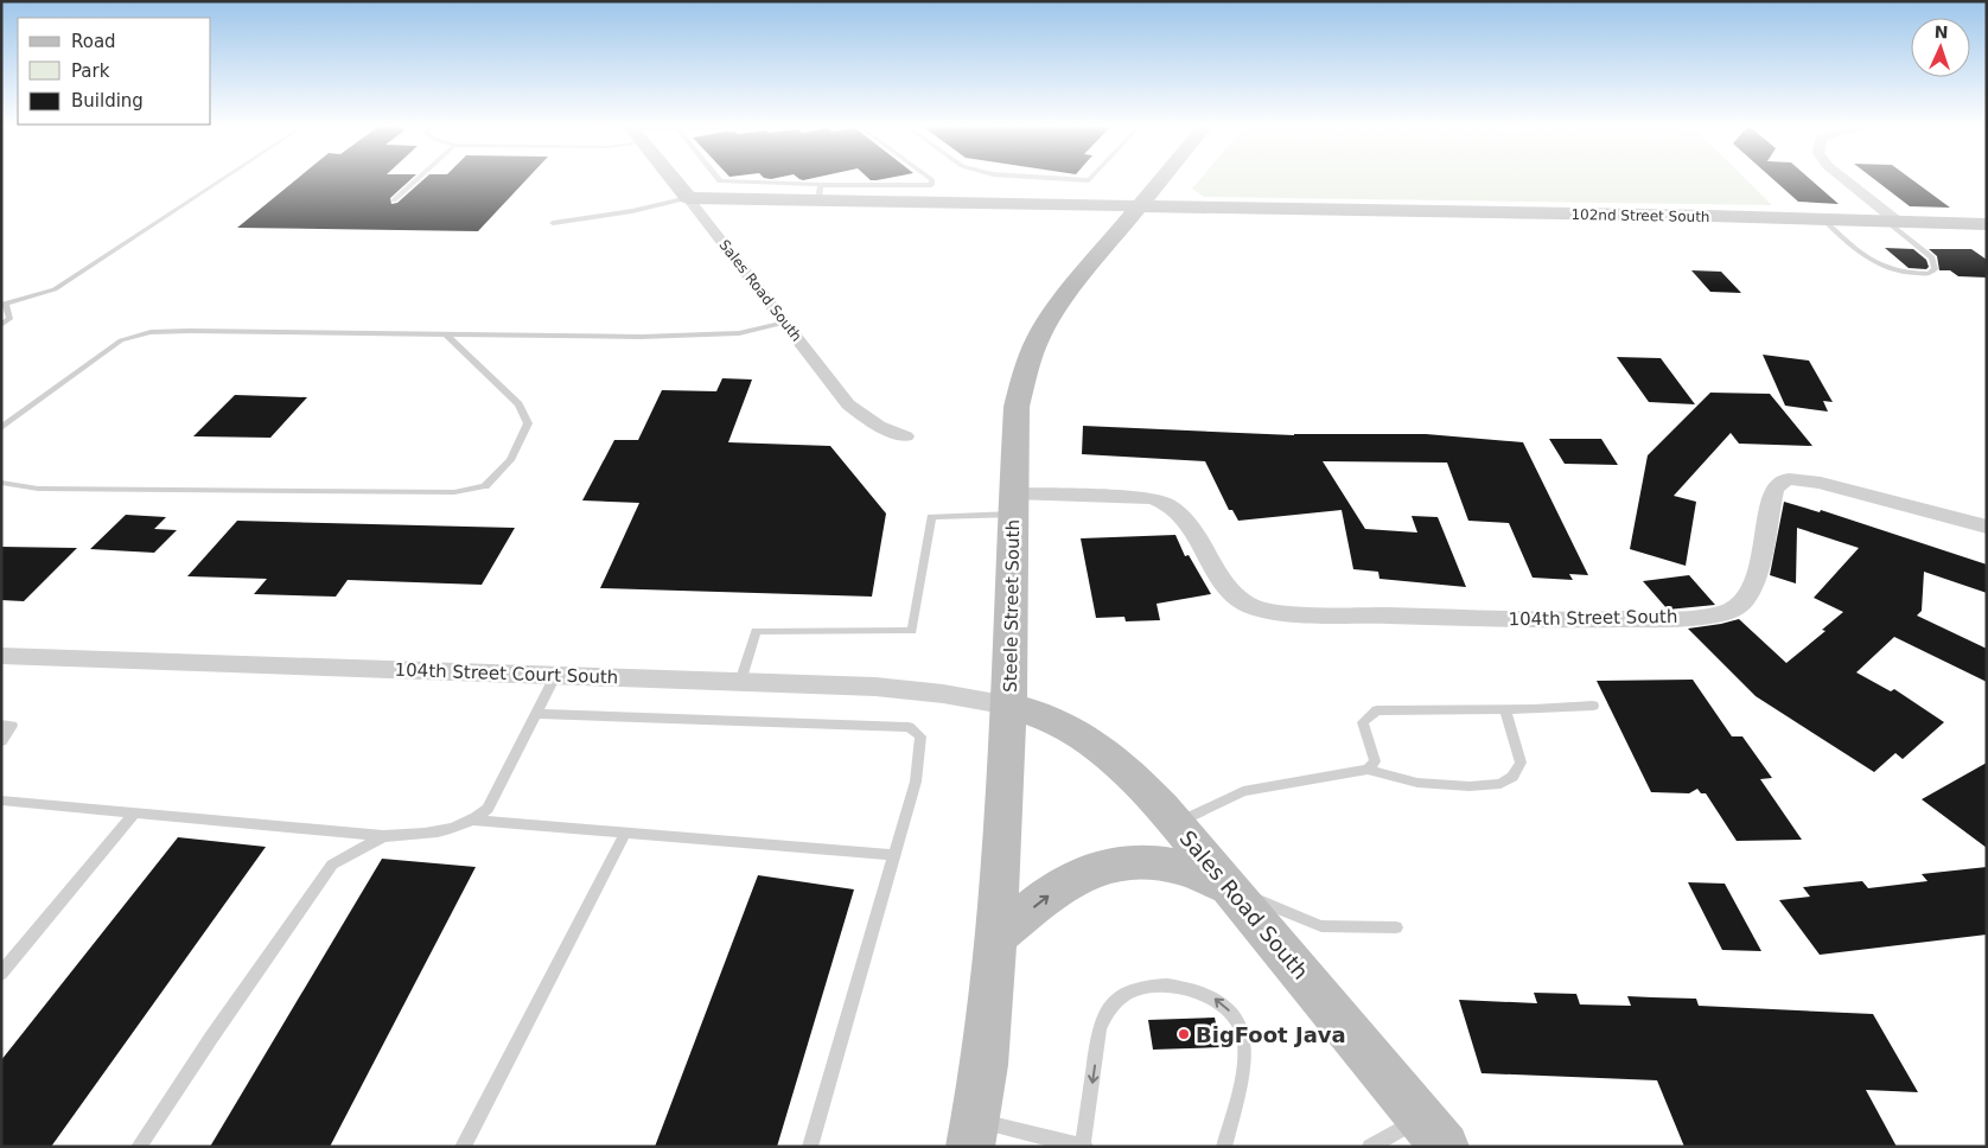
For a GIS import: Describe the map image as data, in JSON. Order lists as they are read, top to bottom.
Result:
{
  "streets": {
    "street": [
      "102nd Street South",
      "Sales Road South",
      "Steele Street South",
      "104th Street South",
      "104th Street Court South"
    ]
  },
  "crossings": [
    ["102nd Street South", "Sales Road South"],
    ["102nd Street South", "Steele Street South"],
    ["Sales Road South", "Steele Street South"],
    ["Sales Road South", "104th Street Court South"],
    ["Steele Street South", "104th Street South"],
    ["Steele Street South", "104th Street Court South"]
  ],
  "places": ["BigFoot Java"],
  "legend": ["Road", "Park", "Building"],
  "north": "top"
}
